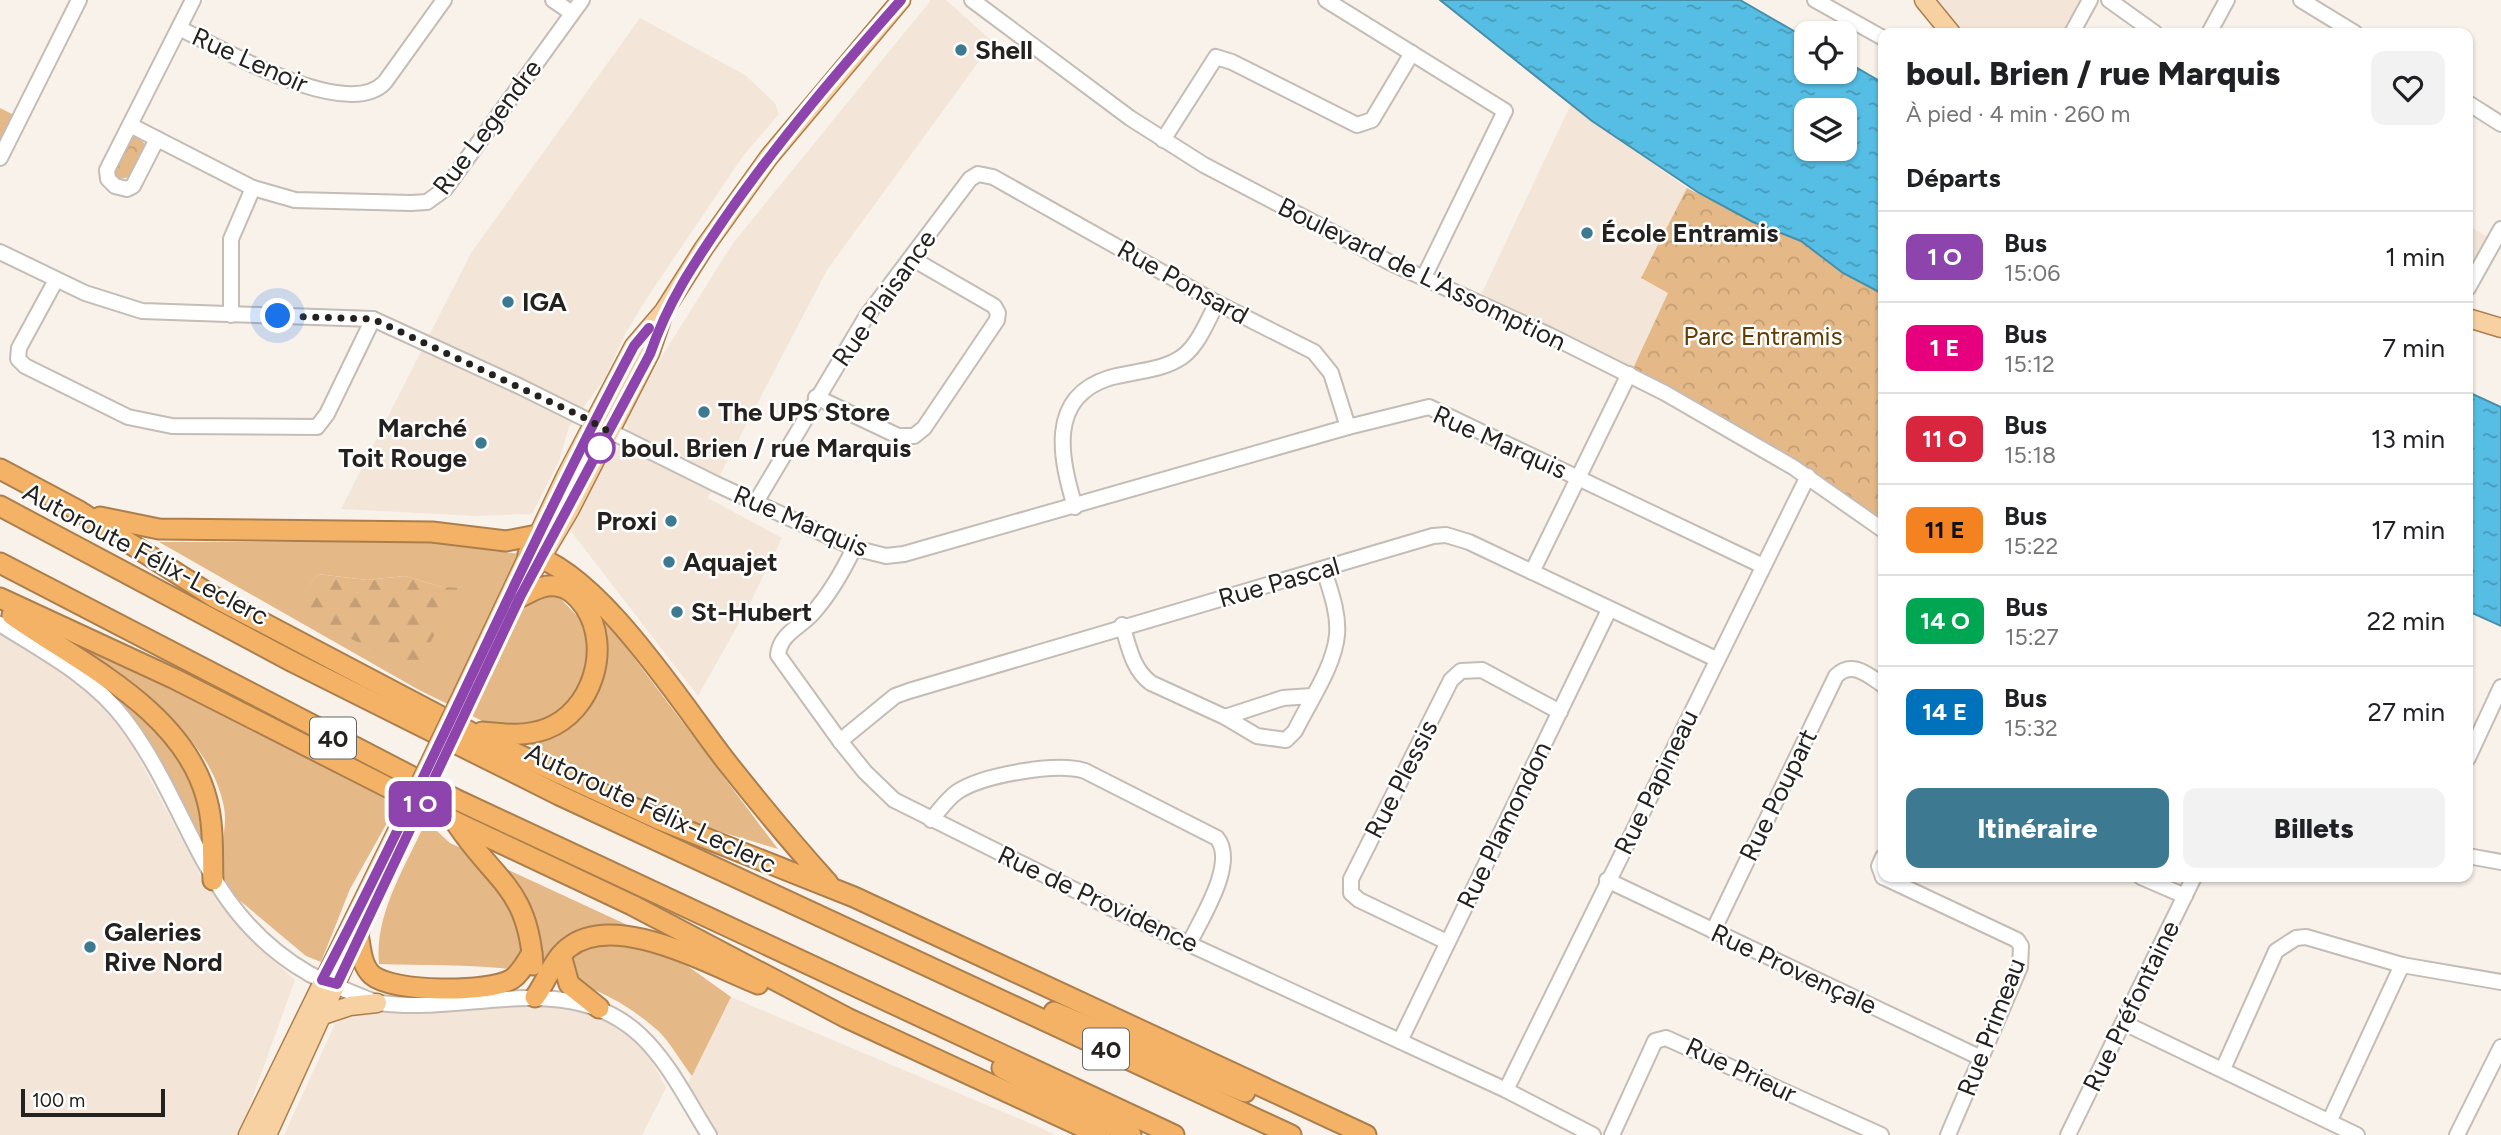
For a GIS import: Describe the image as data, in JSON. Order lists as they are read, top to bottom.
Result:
{
  "streets": {
    "highway": ["Autoroute Félix-Leclerc", "40"],
    "street": [
      "Rue Lenoir",
      "Rue Legendre",
      "Boulevard de L'Assomption",
      "Rue Ponsard",
      "Rue Plaisance",
      "Rue Marquis",
      "Rue Pascal",
      "Rue Plessis",
      "Rue Papineau",
      "Rue Poupart",
      "Rue Plamondon",
      "Rue de Providence",
      "Rue Provençale",
      "Rue Préfontaine",
      "Rue Primeau",
      "Rue Prieur"
    ]
  },
  "crossings": [
    ["Boulevard de L'Assomption", "Rue Papineau"],
    ["Rue Ponsard", "Rue Plaisance"],
    ["Rue Ponsard", "Rue Marquis"],
    ["Rue Plaisance", "Rue Marquis"],
    ["Rue Marquis", "Rue Papineau"],
    ["Rue Marquis", "Rue de Providence"],
    ["Rue Pascal", "Rue Papineau"],
    ["Rue Pascal", "Rue Plamondon"],
    ["Rue Pascal", "Rue de Providence"],
    ["Rue Plessis", "Rue Plamondon"],
    ["Rue Papineau", "Rue de Providence"],
    ["Rue Papineau", "Rue Provençale"],
    ["Rue Poupart", "Rue Provençale"],
    ["Rue Plamondon", "Rue de Providence"],
    ["Rue Provençale", "Rue Primeau"]
  ],
  "parks": ["Parc Entramis"],
  "places": [
    "Shell",
    "École Entramis",
    "IGA",
    "The UPS Store",
    "Marché Toit Rouge",
    "boul. Brien / rue Marquis",
    "Proxi",
    "Aquajet",
    "St-Hubert",
    "Galeries Rive Nord"
  ],
  "scale_bar": "100 m",
  "page": {
    "on_map": "1 O",
    "heading": [
      ["boul. Brien / rue Marquis", "À pied · 4 min · 260 m"],
      "Départs"
    ],
    "list": [
      {
        "mark": "1 O",
        "name": "Bus",
        "note": "15:06",
        "value": "1 min"
      },
      {
        "mark": "1 E",
        "name": "Bus",
        "note": "15:12",
        "value": "7 min"
      },
      {
        "mark": "11 O",
        "name": "Bus",
        "note": "15:18",
        "value": "13 min"
      },
      {
        "mark": "11 E",
        "name": "Bus",
        "note": "15:22",
        "value": "17 min"
      },
      {
        "mark": "14 O",
        "name": "Bus",
        "note": "15:27",
        "value": "22 min"
      },
      {
        "mark": "14 E",
        "name": "Bus",
        "note": "15:32",
        "value": "27 min"
      }
    ],
    "buttons": ["Itinéraire", "Billets"],
    "scale": "100 m"
  }
}
